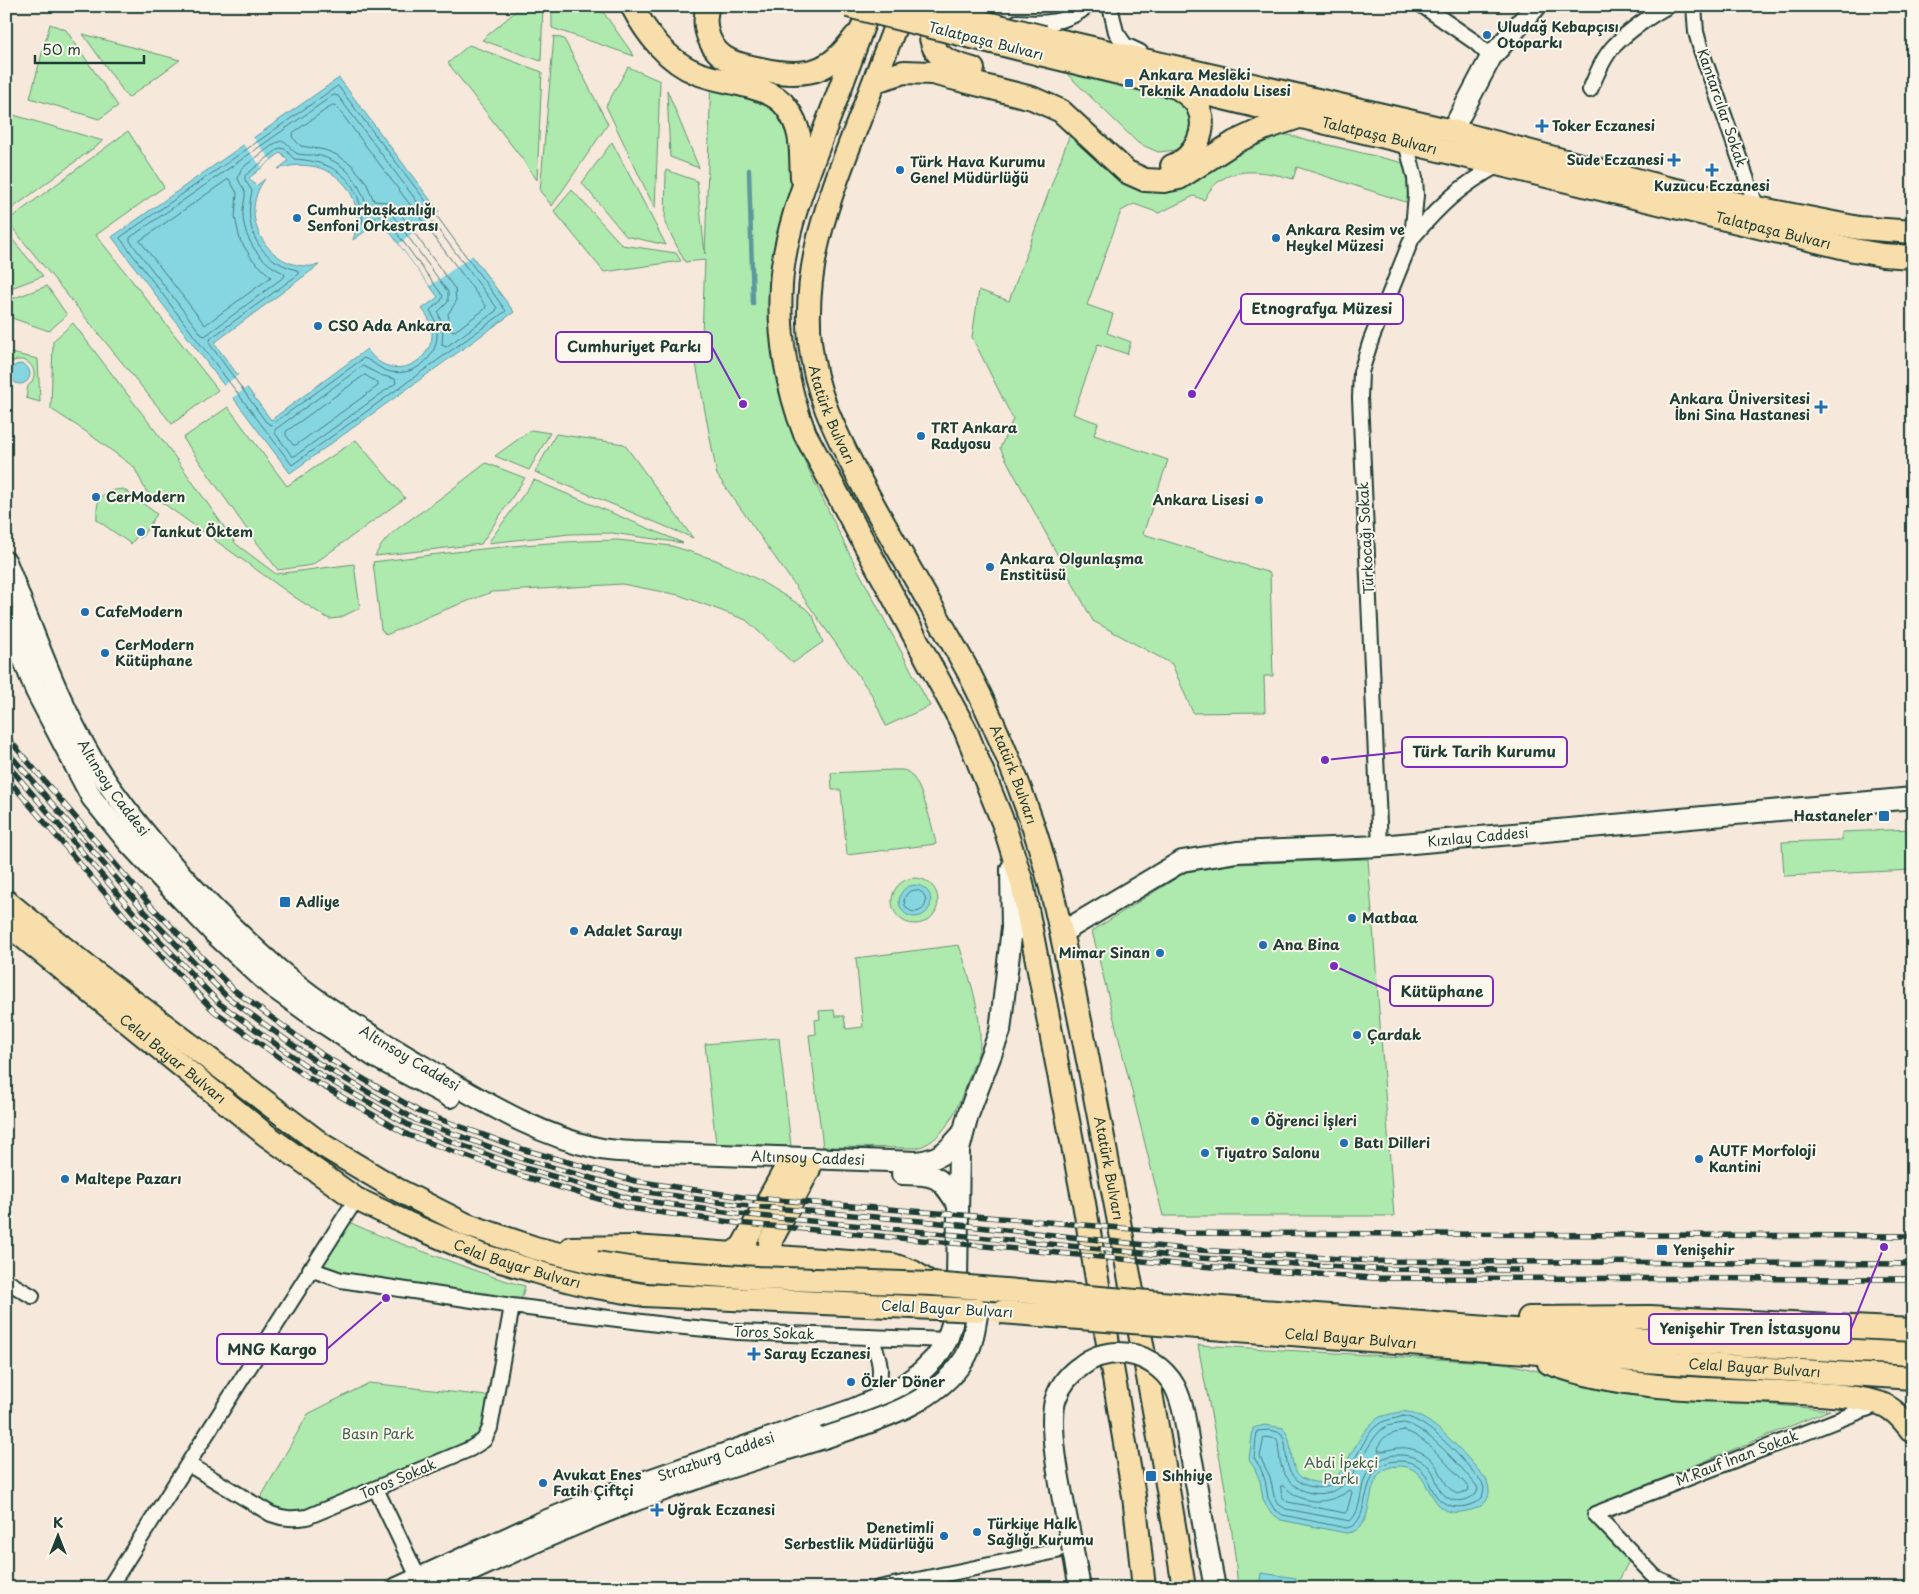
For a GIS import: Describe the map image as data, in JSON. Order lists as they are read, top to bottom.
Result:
{
  "streets": {
    "main road": ["Talatpaşa Bulvarı", "Atatürk Bulvarı", "Celal Bayar Bulvarı"],
    "street": [
      "Kantarcılar Sokak",
      "Türkocağı Sokak",
      "Altınsoy Caddesi",
      "Kızılay Caddesi",
      "Toros Sokak",
      "Strazburg Caddesi",
      "M.Rauf İnan Sokak"
    ]
  },
  "crossings": [
    ["Talatpaşa Bulvarı", "Kantarcılar Sokak"],
    ["Talatpaşa Bulvarı", "Türkocağı Sokak"],
    ["Atatürk Bulvarı", "Altınsoy Caddesi"],
    ["Atatürk Bulvarı", "Kızılay Caddesi"],
    ["Türkocağı Sokak", "Kızılay Caddesi"],
    ["Altınsoy Caddesi", "Strazburg Caddesi"],
    ["Celal Bayar Bulvarı", "Strazburg Caddesi"],
    ["Toros Sokak", "Strazburg Caddesi"]
  ],
  "parks": ["Basın Park", "Abdi İpekçi Parkı"],
  "places": {
    "other": [
      "Uludağ Kebapçısı Otoparkı",
      "Türk Hava Kurumu Genel Müdürlüğü",
      "Cumhurbaşkanlığı Senfoni Orkestrası",
      "Ankara Resim ve Heykel Müzesi",
      "CSO Ada Ankara",
      "Etnografya Müzesi",
      "Cumhuriyet Parkı",
      "TRT Ankara Radyosu",
      "CerModern",
      "Ankara Lisesi",
      "Tankut Öktem",
      "Ankara Olgunlaşma Enstitüsü",
      "CafeModern",
      "CerModern Kütüphane",
      "Türk Tarih Kurumu",
      "Matbaa",
      "Adalet Sarayı",
      "Ana Bina",
      "Mimar Sinan",
      "Kütüphane",
      "Çardak",
      "Öğrenci İşleri",
      "Batı Dilleri",
      "Tiyatro Salonu",
      "AUTF Morfoloji Kantini",
      "Maltepe Pazarı",
      "Yenişehir Tren İstasyonu",
      "MNG Kargo",
      "Özler Döner",
      "Avukat Enes Fatih Çiftçi",
      "Türkiye Halk Sağlığı Kurumu",
      "Denetimli Serbestlik Müdürlüğü"
    ],
    "transit": [
      "Ankara Mesleki Teknik Anadolu Lisesi",
      "Hastaneler",
      "Adliye",
      "Yenişehir",
      "Sıhhiye"
    ],
    "health": [
      "Toker Eczanesi",
      "Sude Eczanesi",
      "Kuzucu Eczanesi",
      "Ankara Üniversitesi İbni Sina Hastanesi",
      "Saray Eczanesi",
      "Uğrak Eczanesi"
    ]
  },
  "scale_bar": "50 m",
  "north": "top"
}
